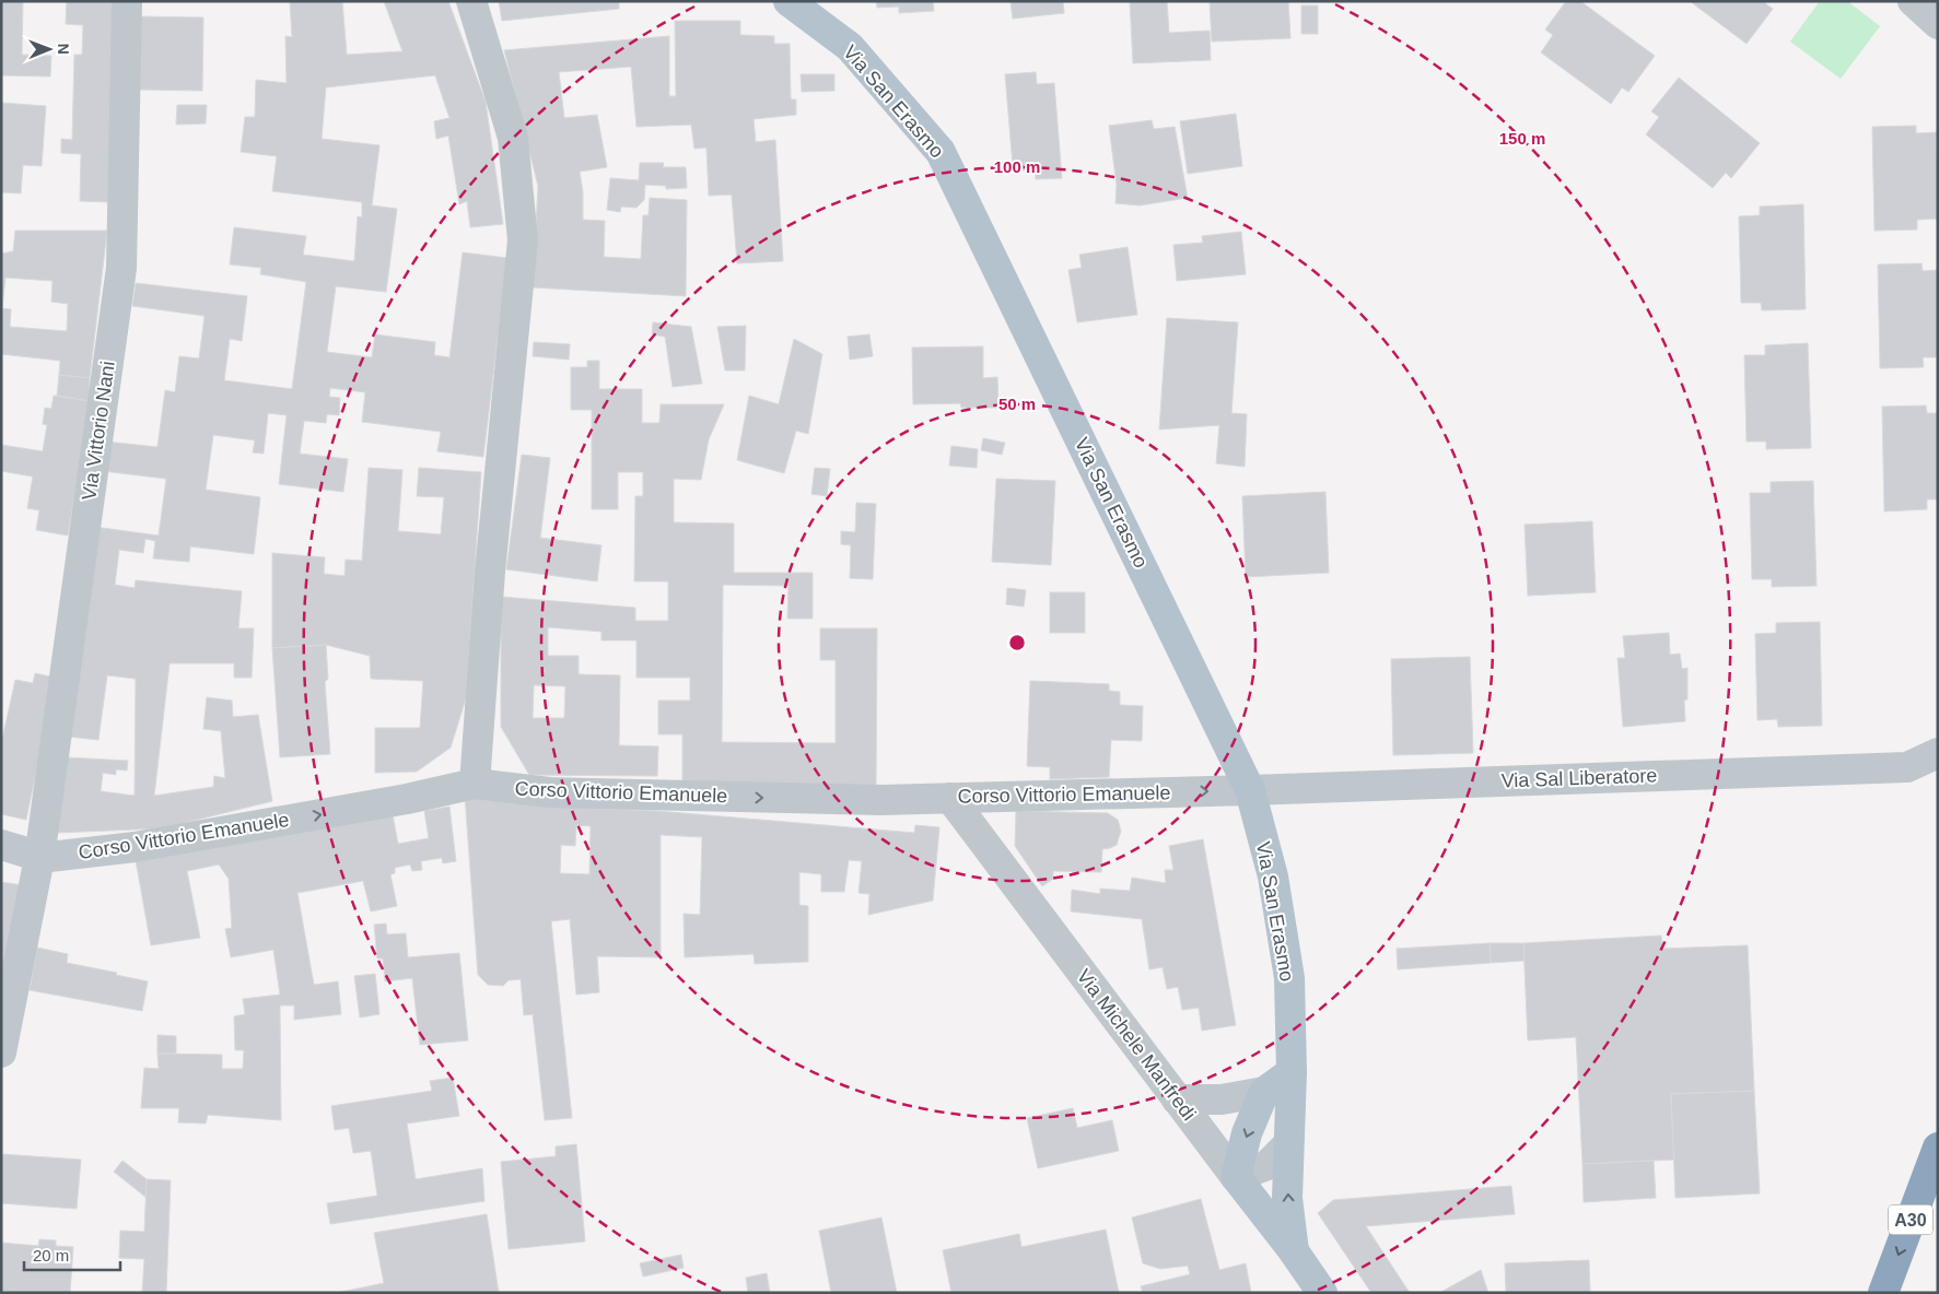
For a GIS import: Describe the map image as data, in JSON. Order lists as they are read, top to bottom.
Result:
{
  "streets": {
    "highway": ["A30"],
    "main road": ["Via San Erasmo", "Via Michele Manfredi"],
    "street": ["Via Vittorio Nani", "Via Sal Liberatore", "Corso Vittorio Emanuele"]
  },
  "crossings": [
    ["Via San Erasmo", "Via Sal Liberatore"],
    ["Via San Erasmo", "Corso Vittorio Emanuele"],
    ["Via San Erasmo", "Via Michele Manfredi"],
    ["Via Vittorio Nani", "Corso Vittorio Emanuele"],
    ["Via Sal Liberatore", "Corso Vittorio Emanuele"],
    ["Corso Vittorio Emanuele", "Via Michele Manfredi"]
  ],
  "one_way": ["Corso Vittorio Emanuele"],
  "scale_bar": "20 m",
  "north": "right",
  "rings": ["150 m", "100 m", "50 m"]
}
